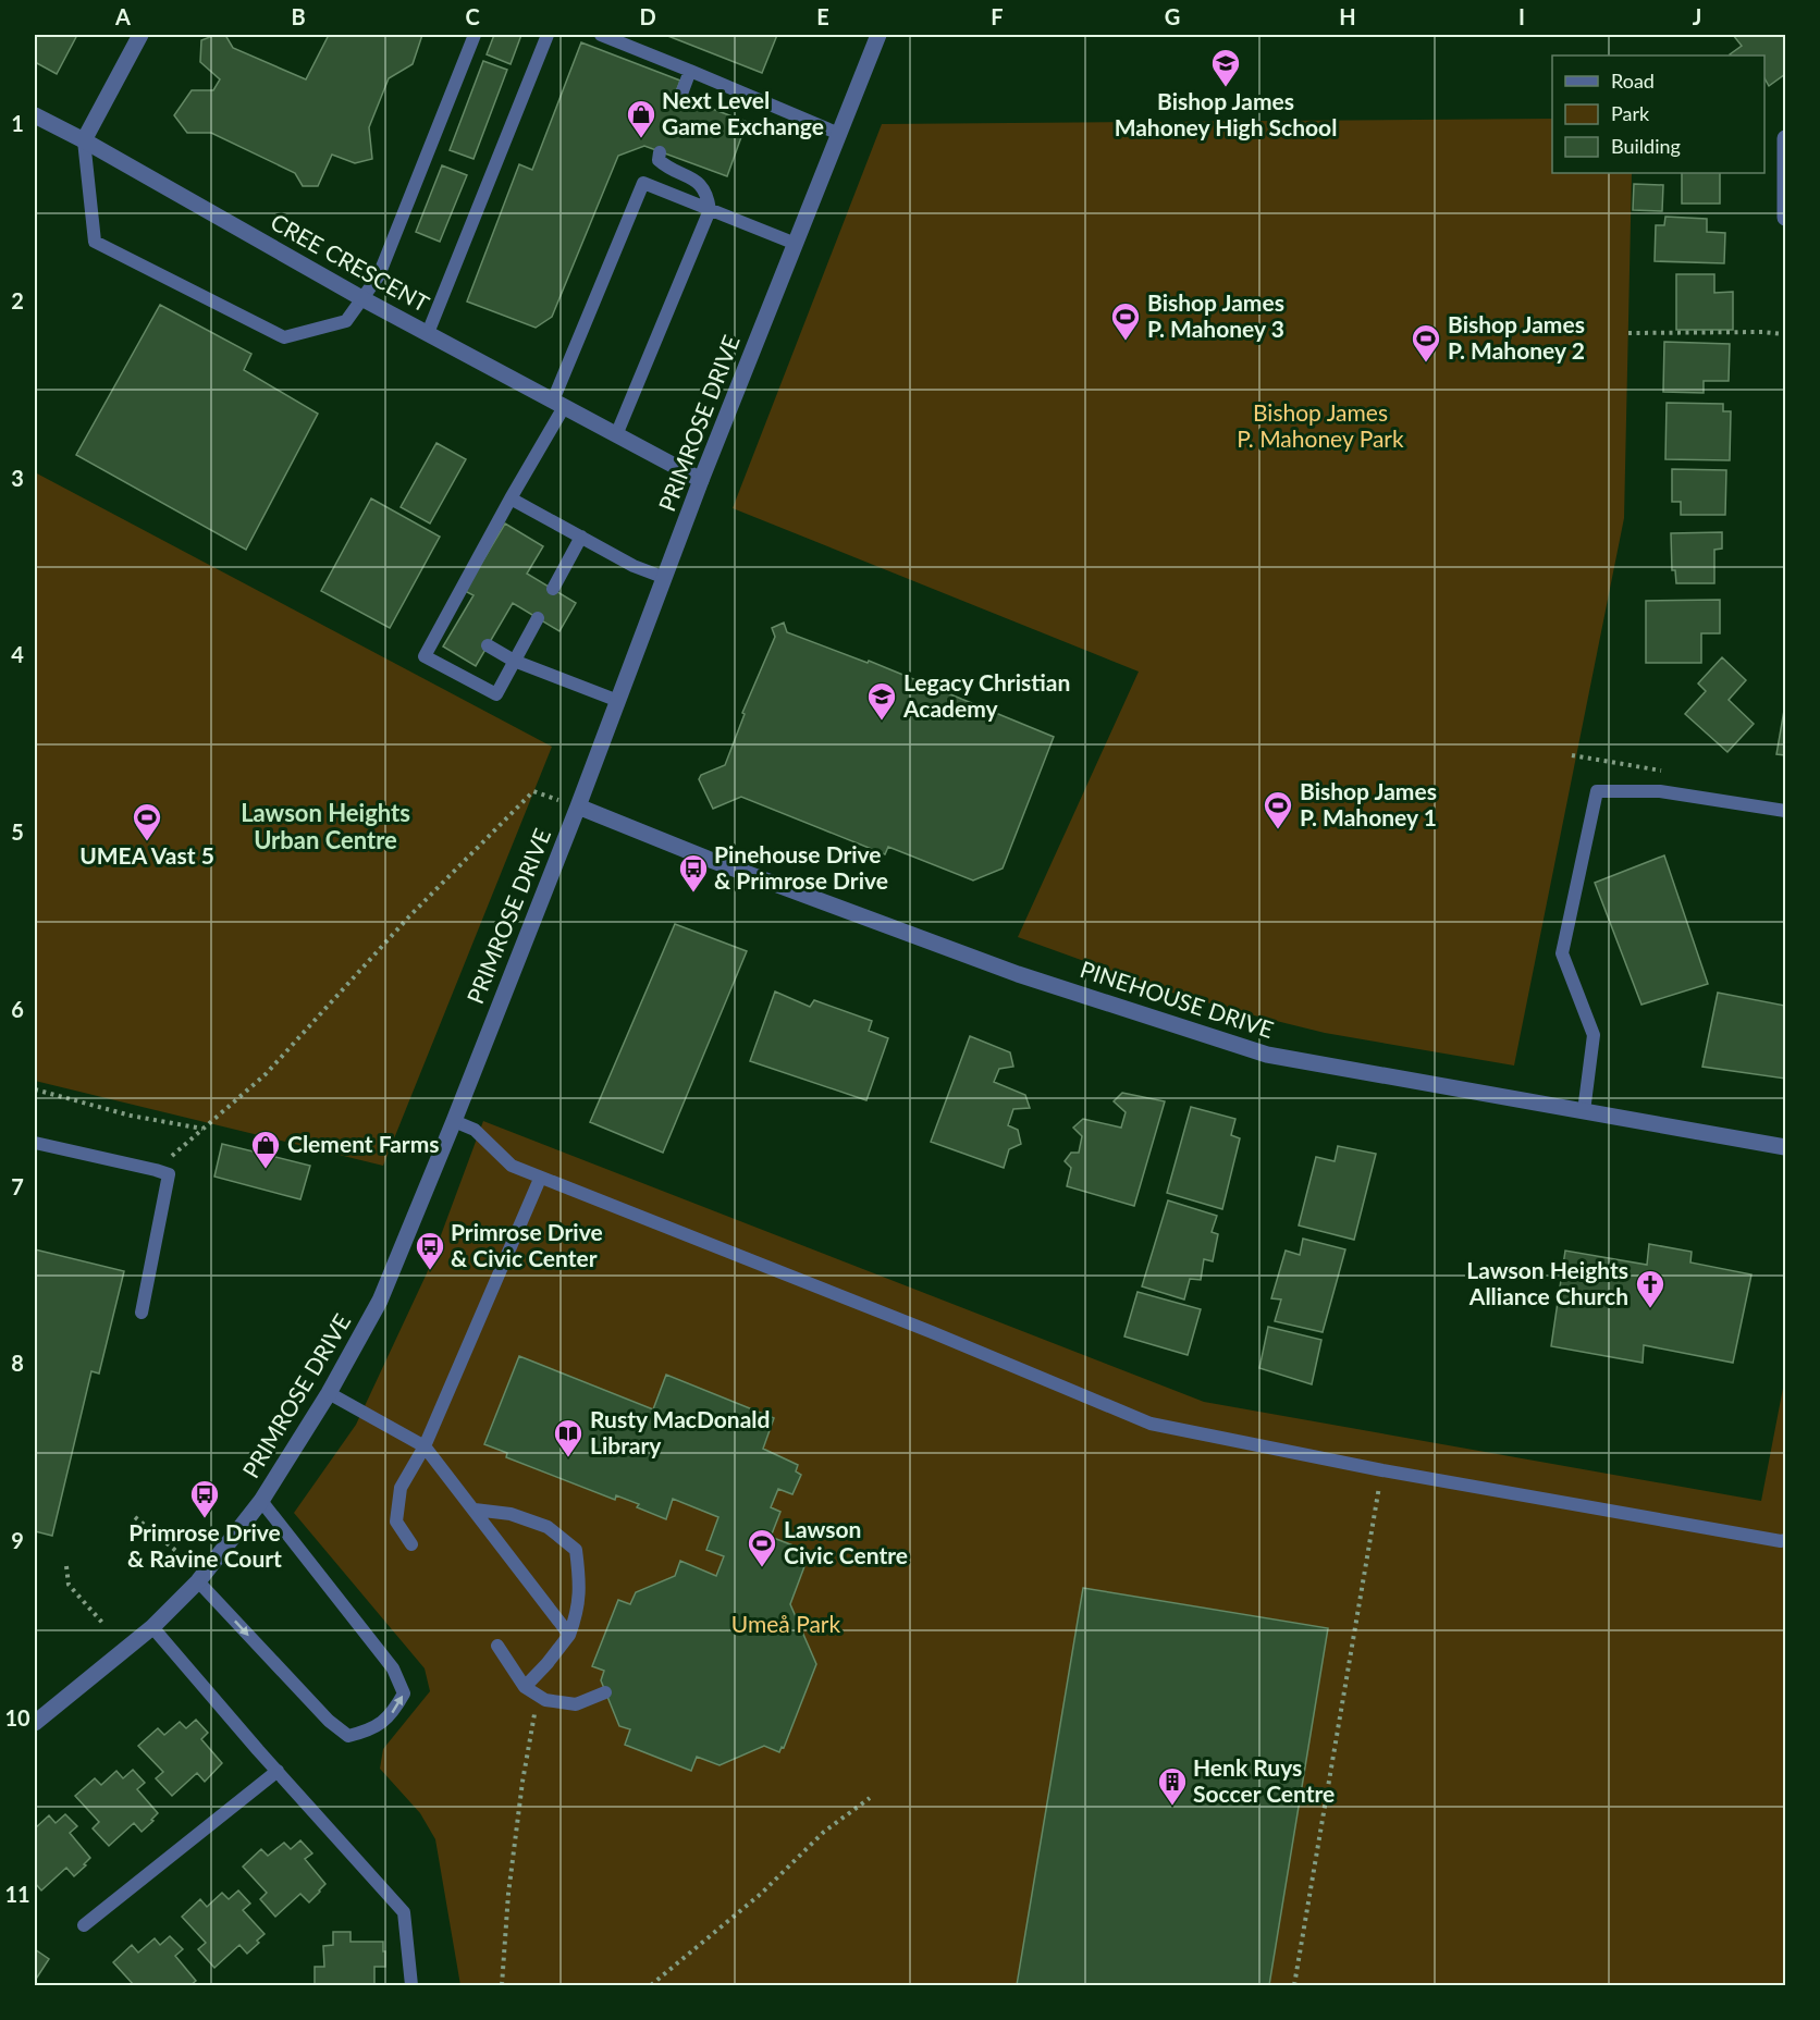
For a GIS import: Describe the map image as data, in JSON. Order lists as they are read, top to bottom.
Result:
{
  "streets": {
    "street": ["CREE CRESCENT", "PRIMROSE DRIVE", "PINEHOUSE DRIVE"]
  },
  "crossings": [
    ["CREE CRESCENT", "PRIMROSE DRIVE"],
    ["PRIMROSE DRIVE", "PINEHOUSE DRIVE"]
  ],
  "districts": ["Lawson Heights Urban Centre"],
  "parks": ["Bishop James P. Mahoney Park", "Umeå Park"],
  "places": {
    "school or university": ["Bishop James Mahoney High School", "Legacy Christian Academy"],
    "shop": ["Next Level Game Exchange", "Clement Farms"],
    "sports": [
      "Bishop James P. Mahoney 3",
      "Bishop James P. Mahoney 2",
      "Bishop James P. Mahoney 1",
      "UMEA Vast 5",
      "Lawson Civic Centre"
    ],
    "bus stop": ["Pinehouse Drive & Primrose Drive", "Primrose Drive & Civic Center", "Primrose Drive & Ravine Court"],
    "church": ["Lawson Heights Alliance Church"],
    "library": ["Rusty MacDonald Library"],
    "building": ["Henk Ruys Soccer Centre"]
  },
  "legend": ["Road", "Park", "Building"],
  "grid": {
    "columns": [
      "A",
      "B",
      "C",
      "D",
      "E",
      "F",
      "G",
      "H",
      "I",
      "J"
    ],
    "rows": [
      "1",
      "2",
      "3",
      "4",
      "5",
      "6",
      "7",
      "8",
      "9",
      "10",
      "11"
    ]
  }
}
